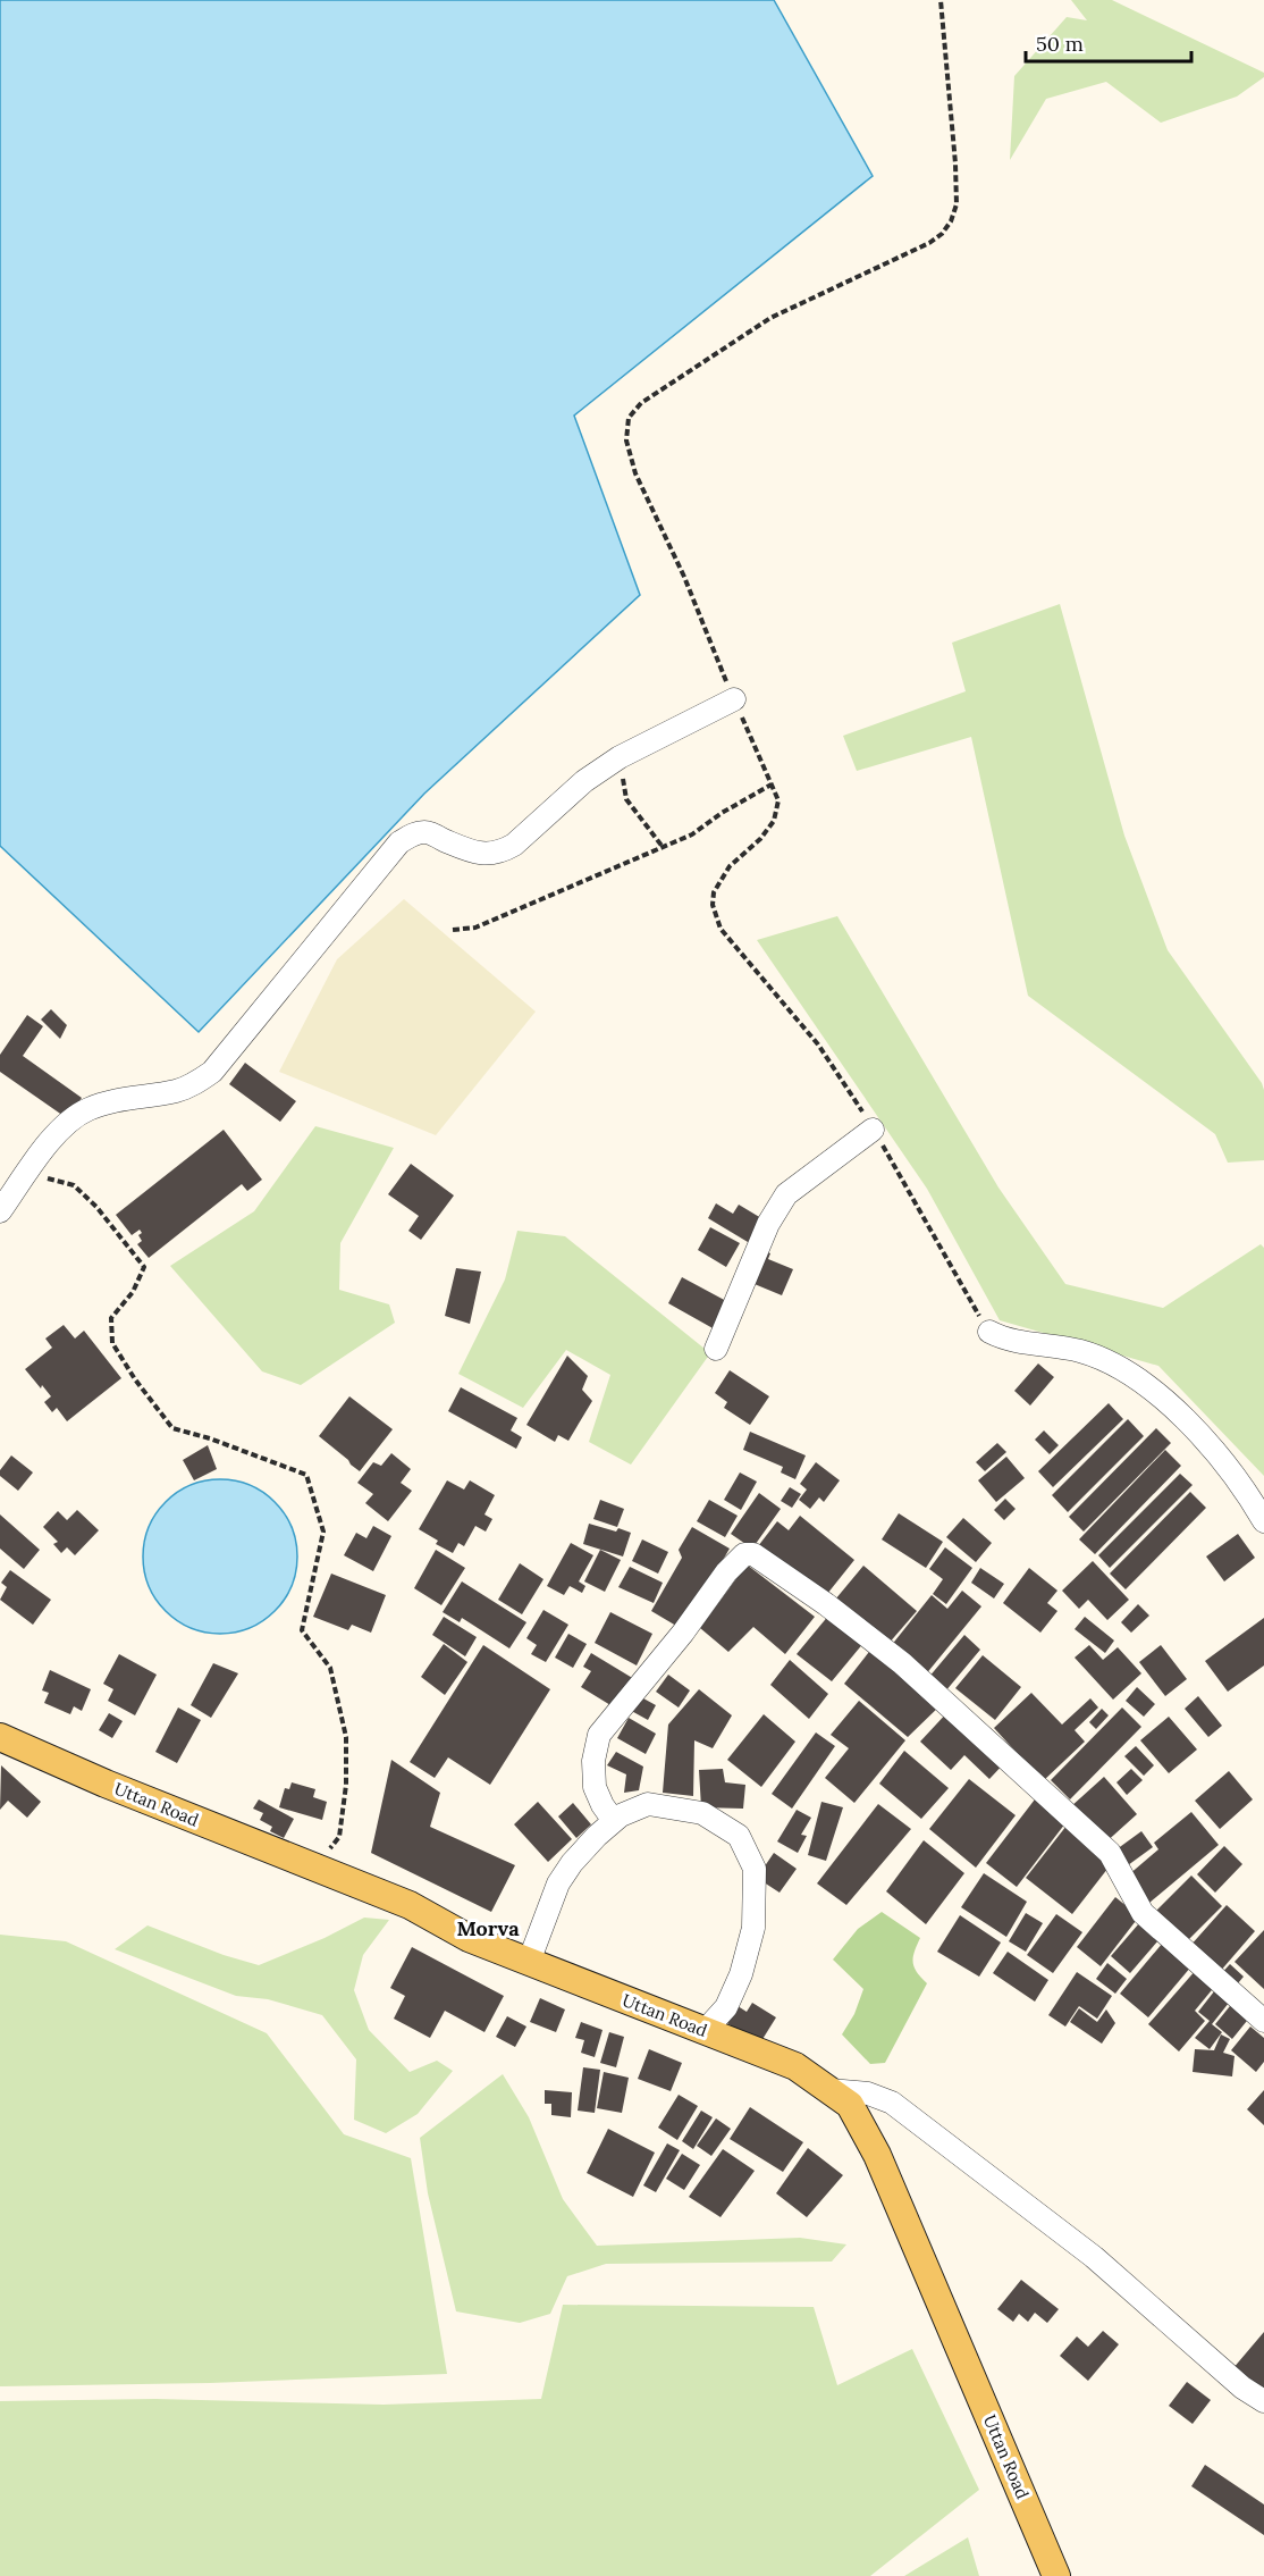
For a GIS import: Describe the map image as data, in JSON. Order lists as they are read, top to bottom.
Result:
{
  "streets": {
    "main road": ["Uttan Road"]
  },
  "districts": ["Morva"],
  "scale_bar": "50 m"
}
